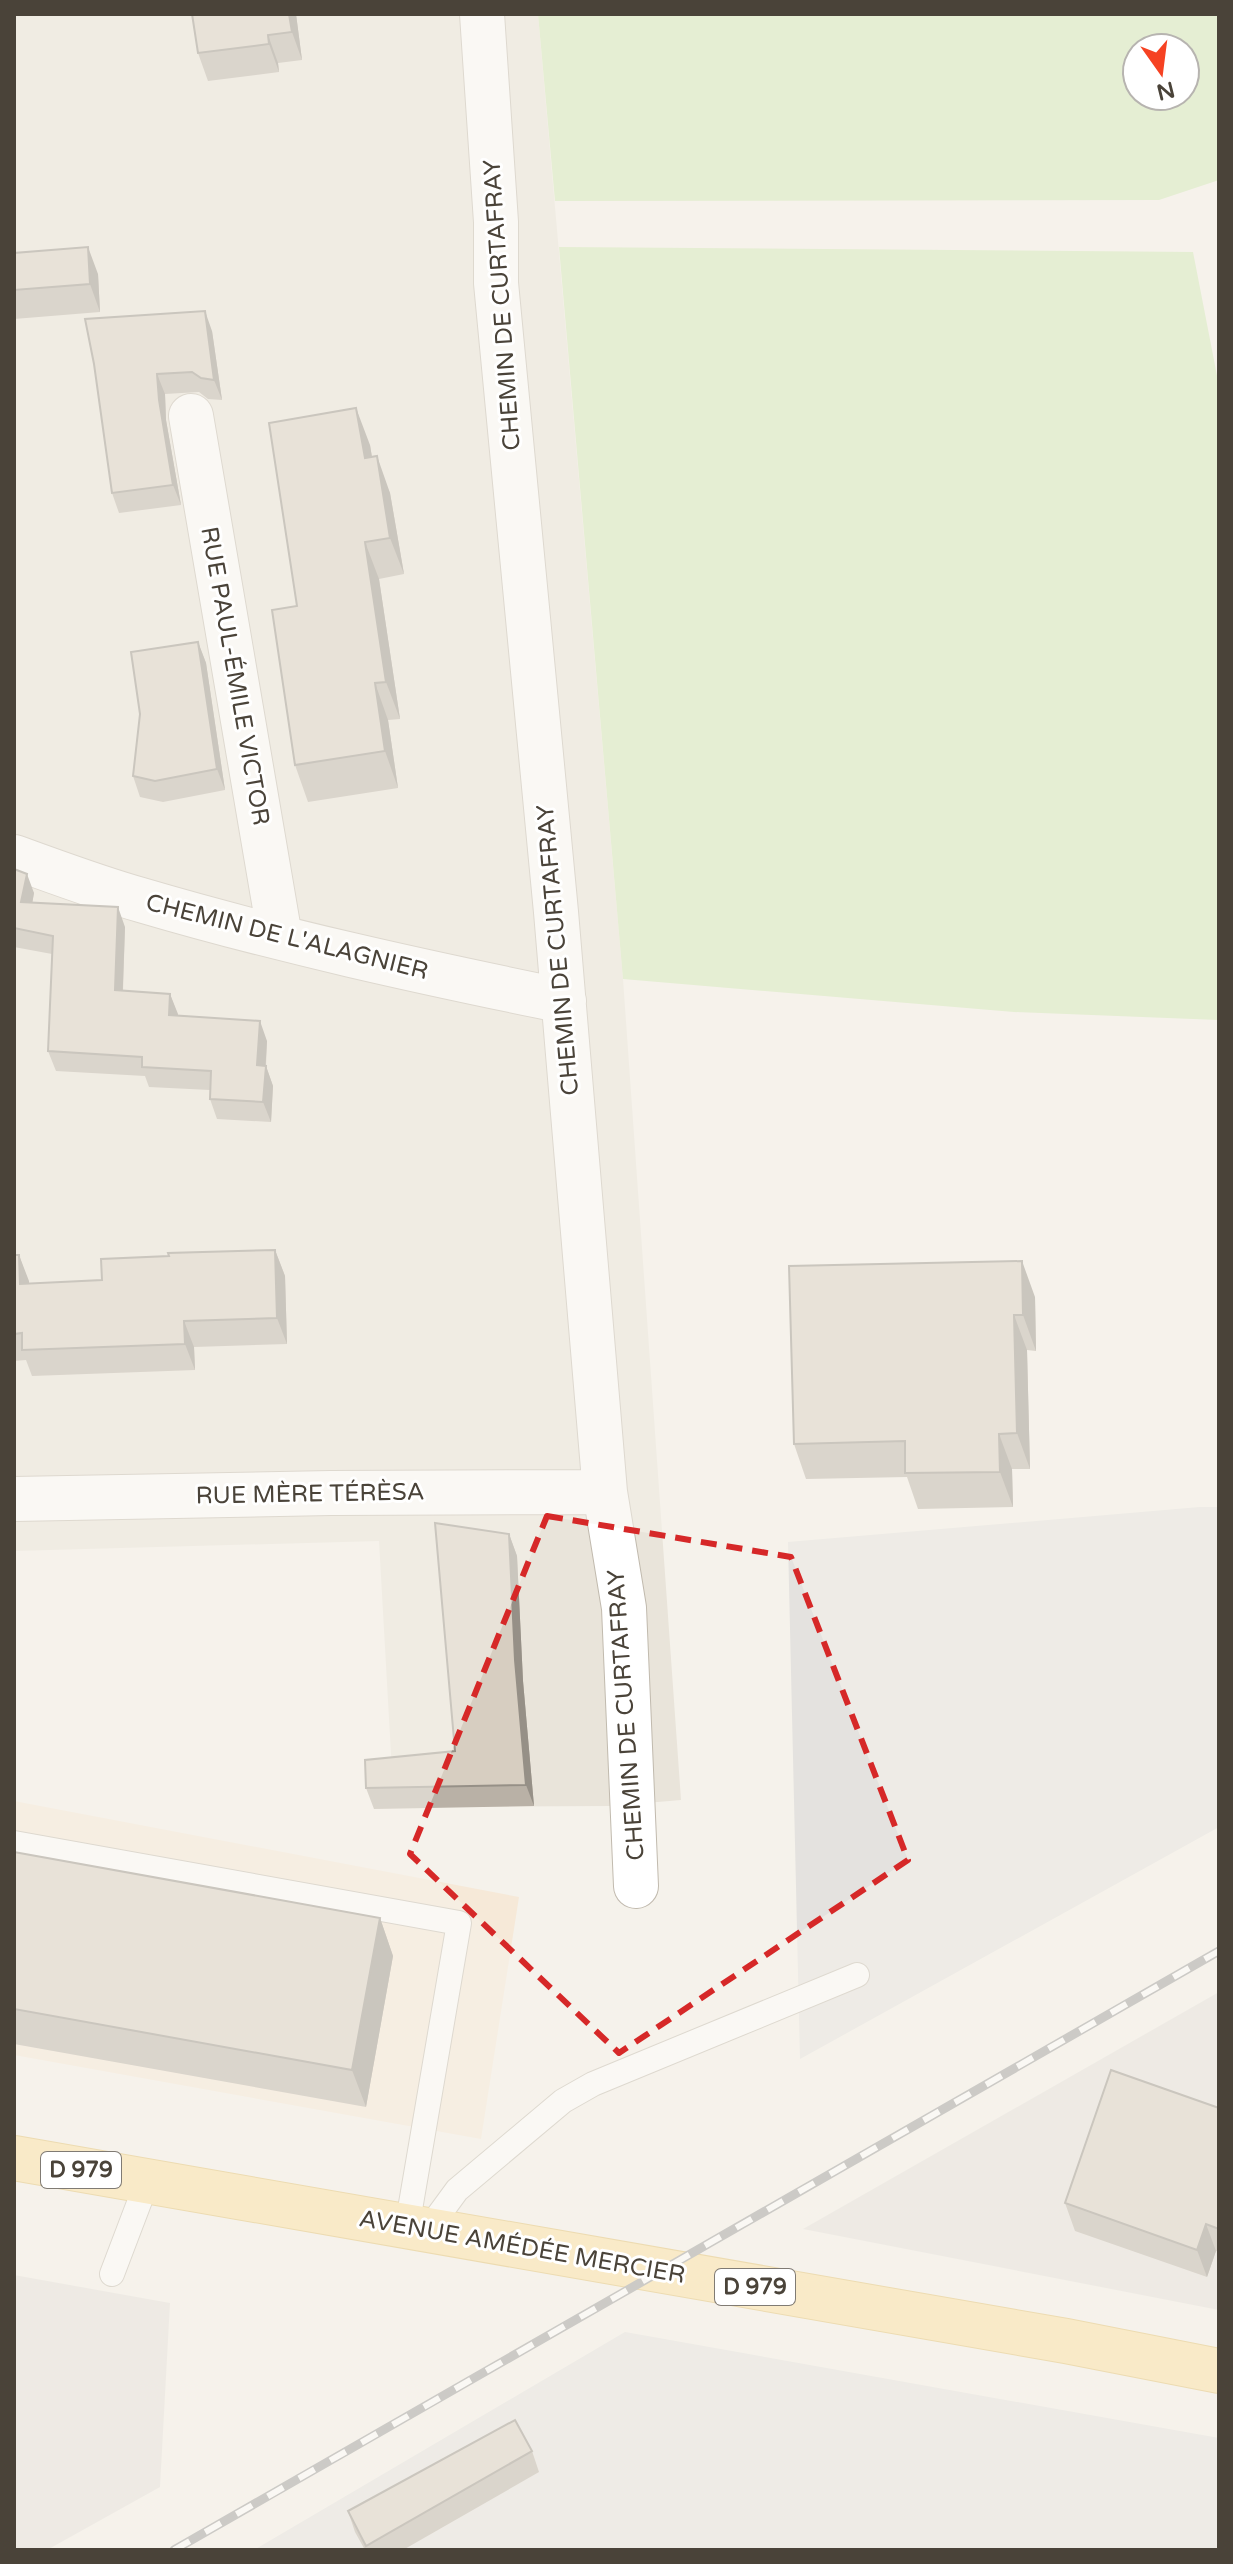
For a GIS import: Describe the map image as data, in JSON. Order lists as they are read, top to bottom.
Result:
{
  "streets": {
    "main road": ["D 979", "AVENUE AMÉDÉE MERCIER"],
    "street": [
      "CHEMIN DE CURTAFRAY",
      "RUE PAUL-ÉMILE VICTOR",
      "CHEMIN DE L'ALAGNIER",
      "RUE MÈRE TÉRÈSA"
    ]
  },
  "crossings": [
    ["CHEMIN DE CURTAFRAY", "CHEMIN DE L'ALAGNIER"],
    ["CHEMIN DE CURTAFRAY", "RUE MÈRE TÉRÈSA"],
    ["RUE PAUL-ÉMILE VICTOR", "CHEMIN DE L'ALAGNIER"]
  ],
  "north": "bottom"
}
